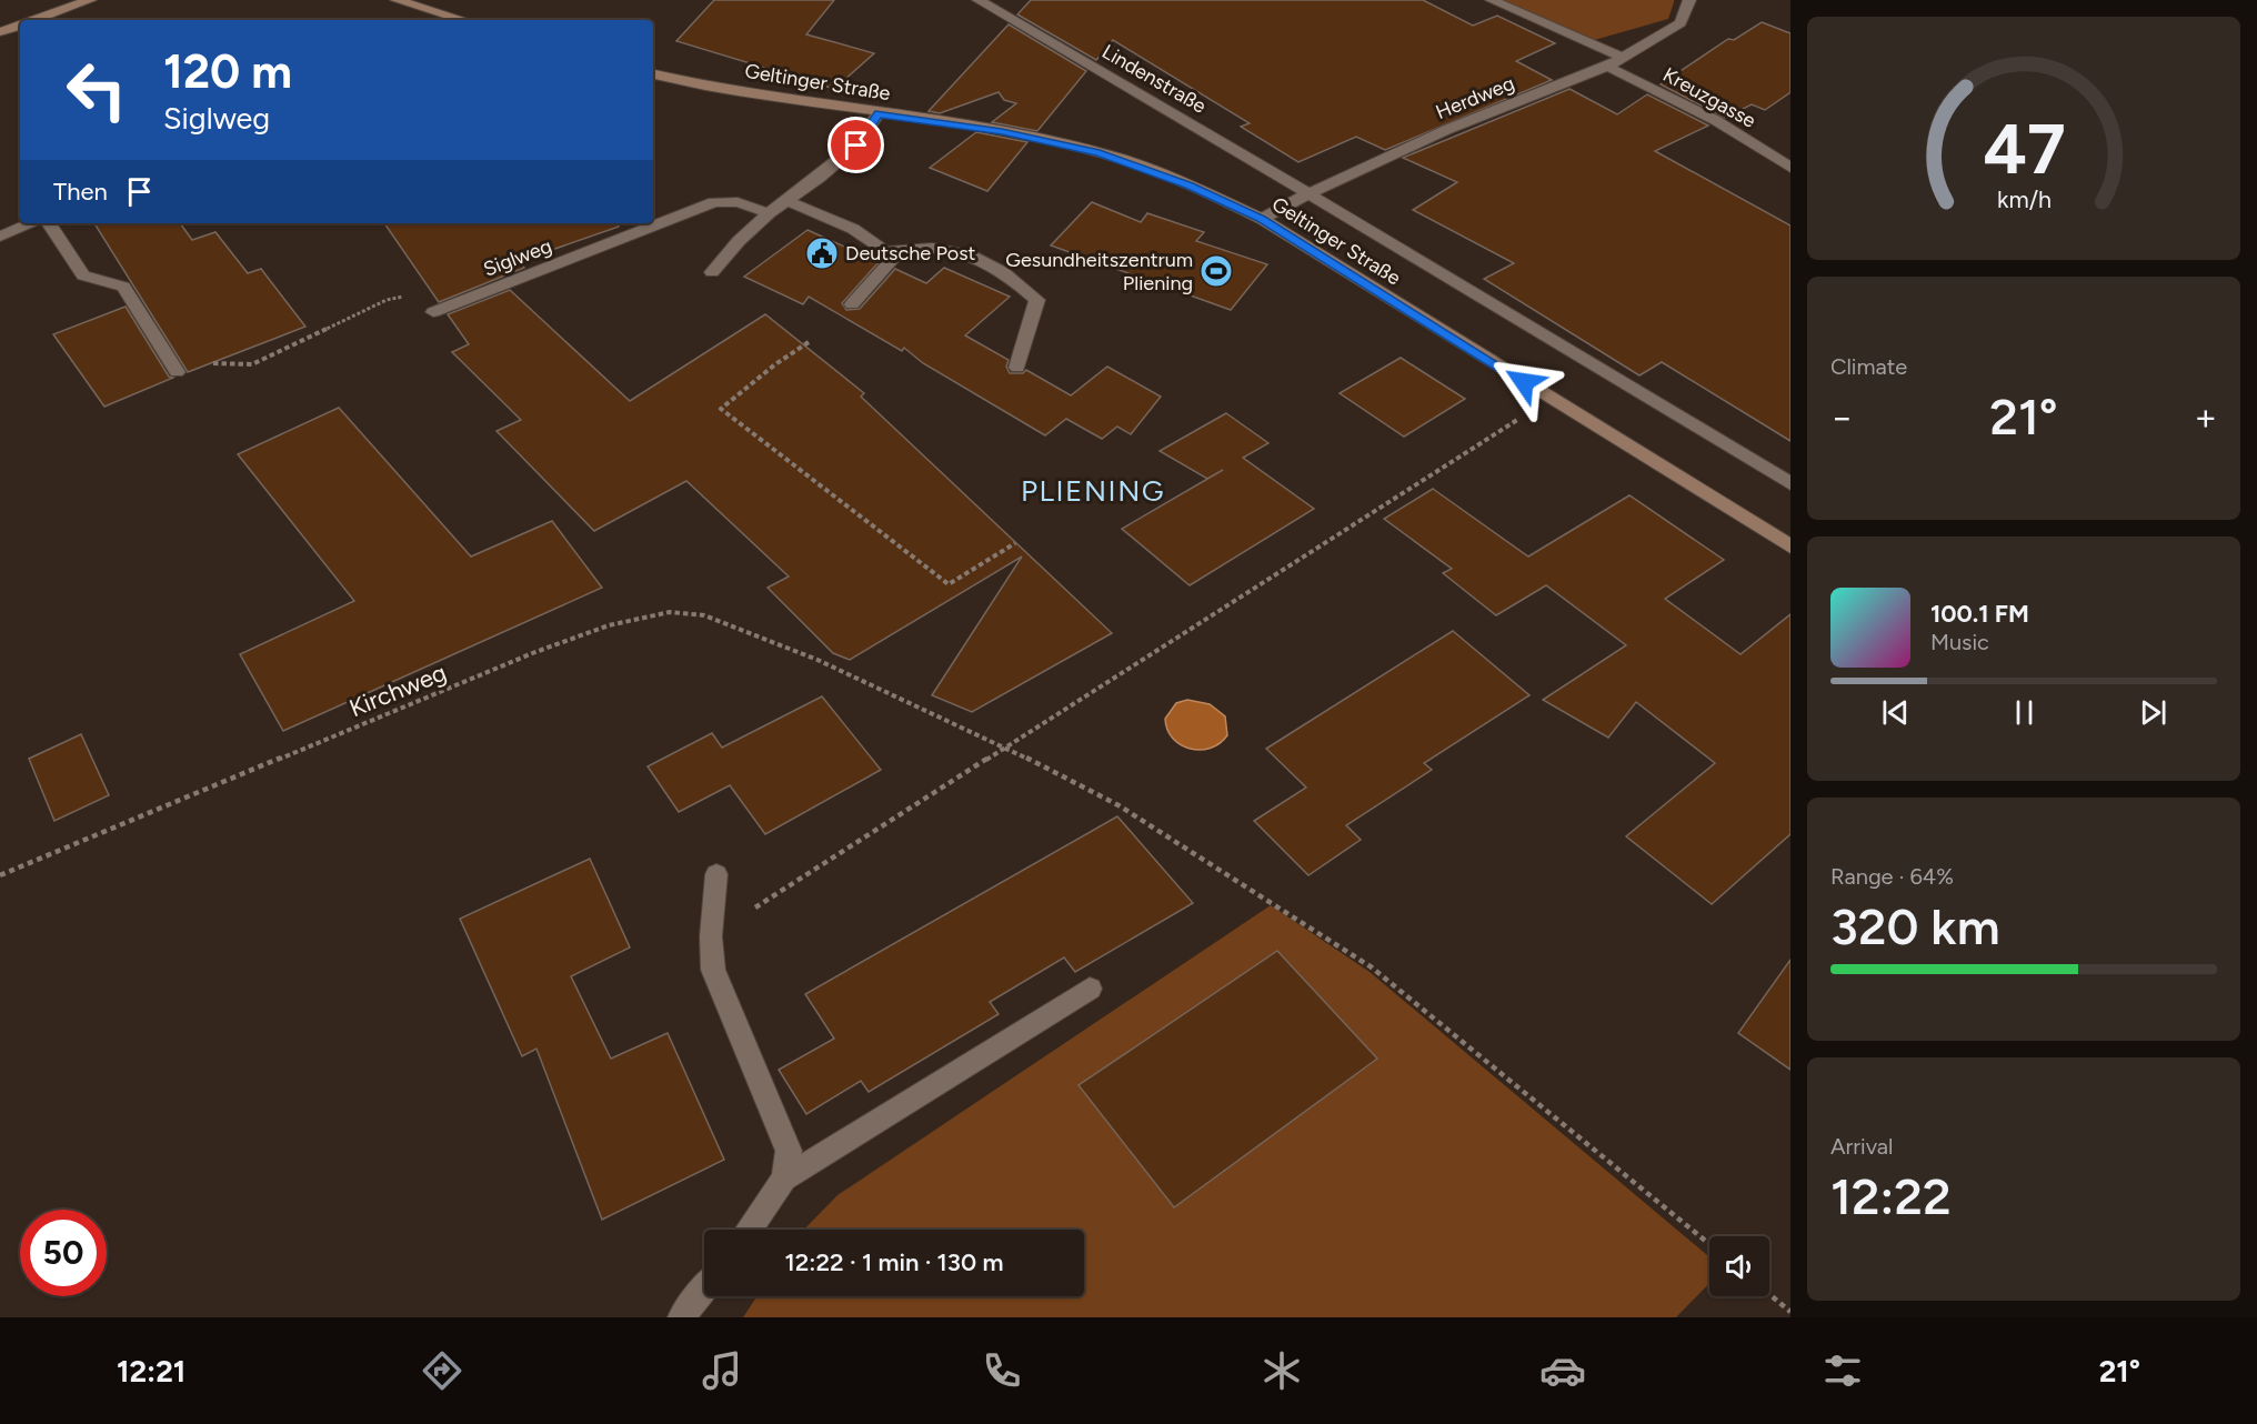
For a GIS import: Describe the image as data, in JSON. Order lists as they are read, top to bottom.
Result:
{
  "streets": {
    "main road": ["Geltinger Straße"],
    "street": [
      "Lindenstraße",
      "Herdweg",
      "Kreuzgasse",
      "Siglweg"
    ],
    "path": ["Kirchweg"]
  },
  "crossings": [
    ["Lindenstraße", "Geltinger Straße"],
    ["Lindenstraße", "Herdweg"],
    ["Geltinger Straße", "Herdweg"],
    ["Herdweg", "Kreuzgasse"]
  ],
  "districts": ["PLIENING"],
  "places": {
    "public building": ["Deutsche Post"],
    "sports": ["Gesundheitszentrum Pliening"]
  },
  "page": {
    "turn": ["120 m", "Siglweg"],
    "then": "Then",
    "tile": [
      "Climate",
      ["Range · 64%", "320 km"],
      ["Arrival", "12:22"]
    ],
    "heat": ["−", "21°", "+"],
    "song": ["100.1 FM", "Music"],
    "limit": "50",
    "trip": "12:22 · 1 min · 130 m",
    "tabs": ["12:21", "21°"],
    "gauge": ["47", "km/h"]
  }
}
